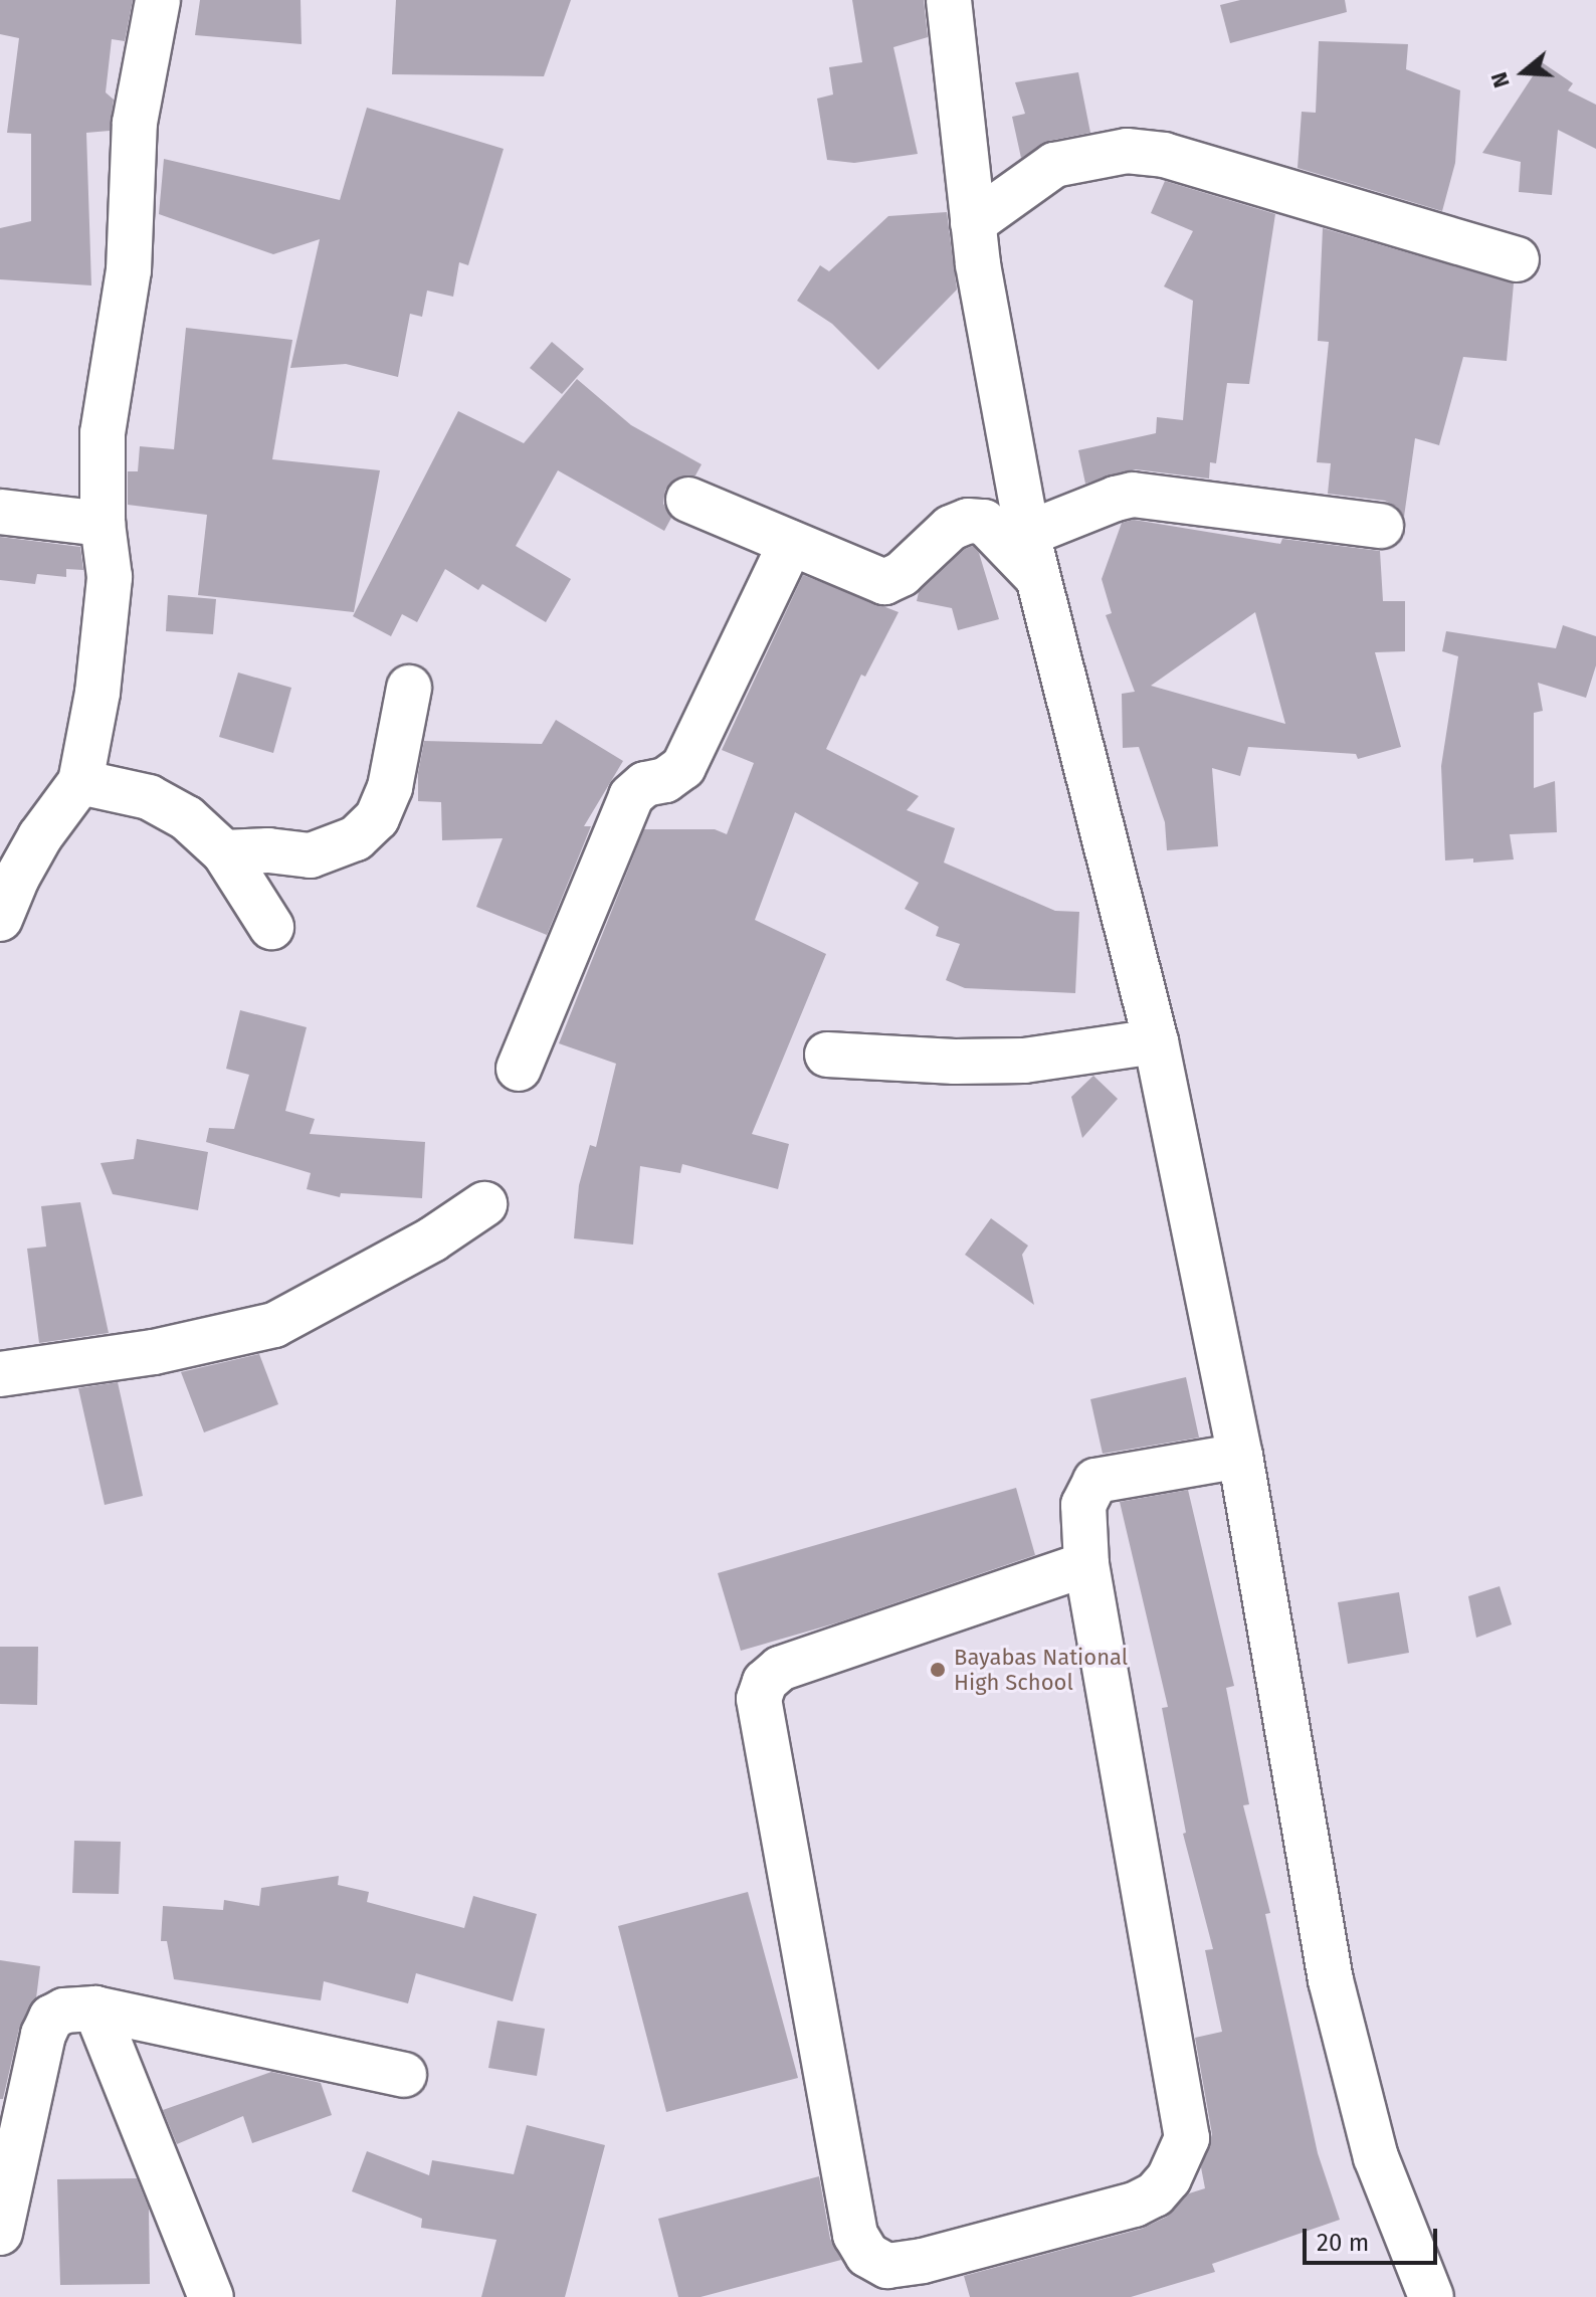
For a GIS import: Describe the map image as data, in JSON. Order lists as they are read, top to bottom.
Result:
{
  "places": ["Bayabas National High School"],
  "scale_bar": "20 m",
  "north": "left"
}
